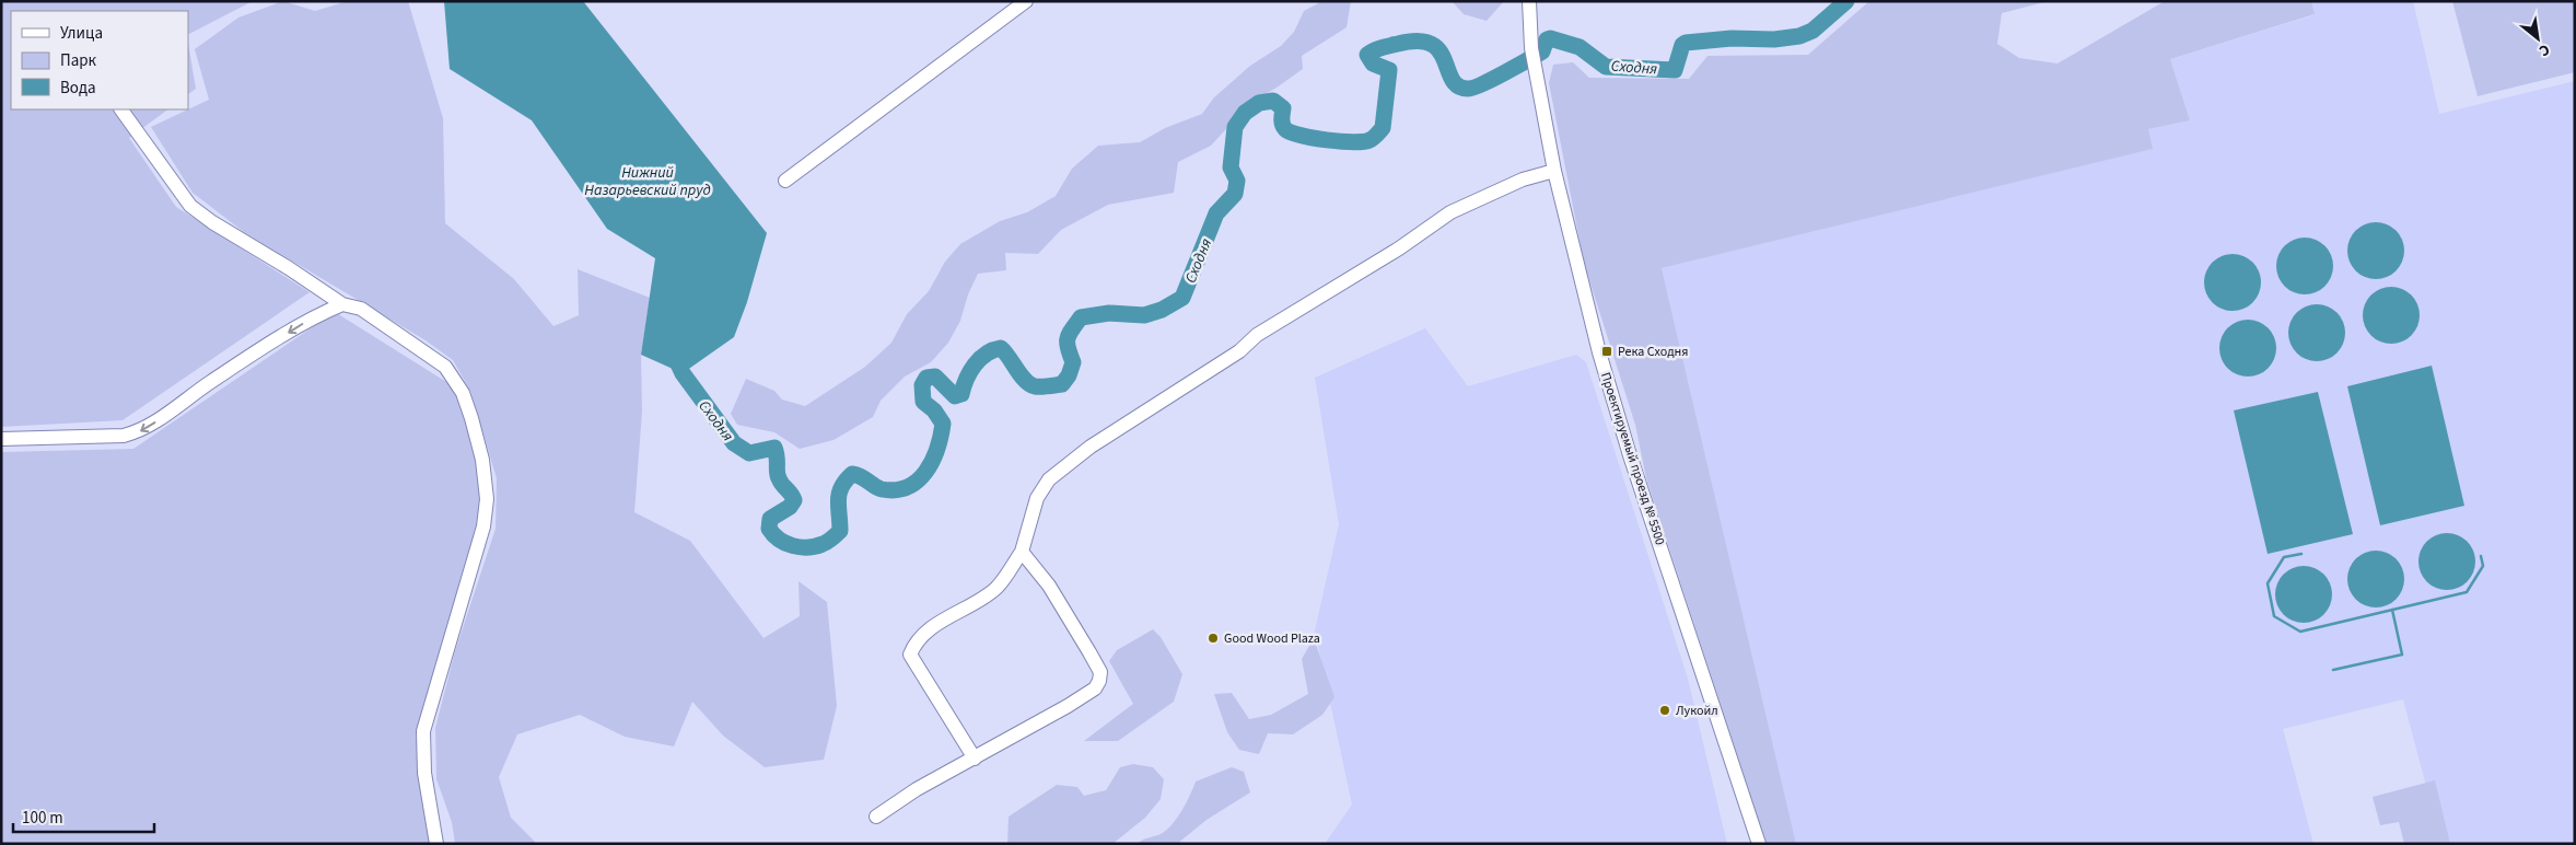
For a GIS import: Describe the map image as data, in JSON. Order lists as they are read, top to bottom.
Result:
{
  "streets": {
    "street": ["Проектируемый проезд № 5500"]
  },
  "water": ["Сходня", "Нижний Назарьевский пруд"],
  "places": {
    "transit": ["Река Сходня"],
    "other": ["Good Wood Plaza", "Лукойл"]
  },
  "legend": ["Улица", "Парк", "Вода"],
  "scale_bar": "100 m",
  "north": "bottom right"
}
